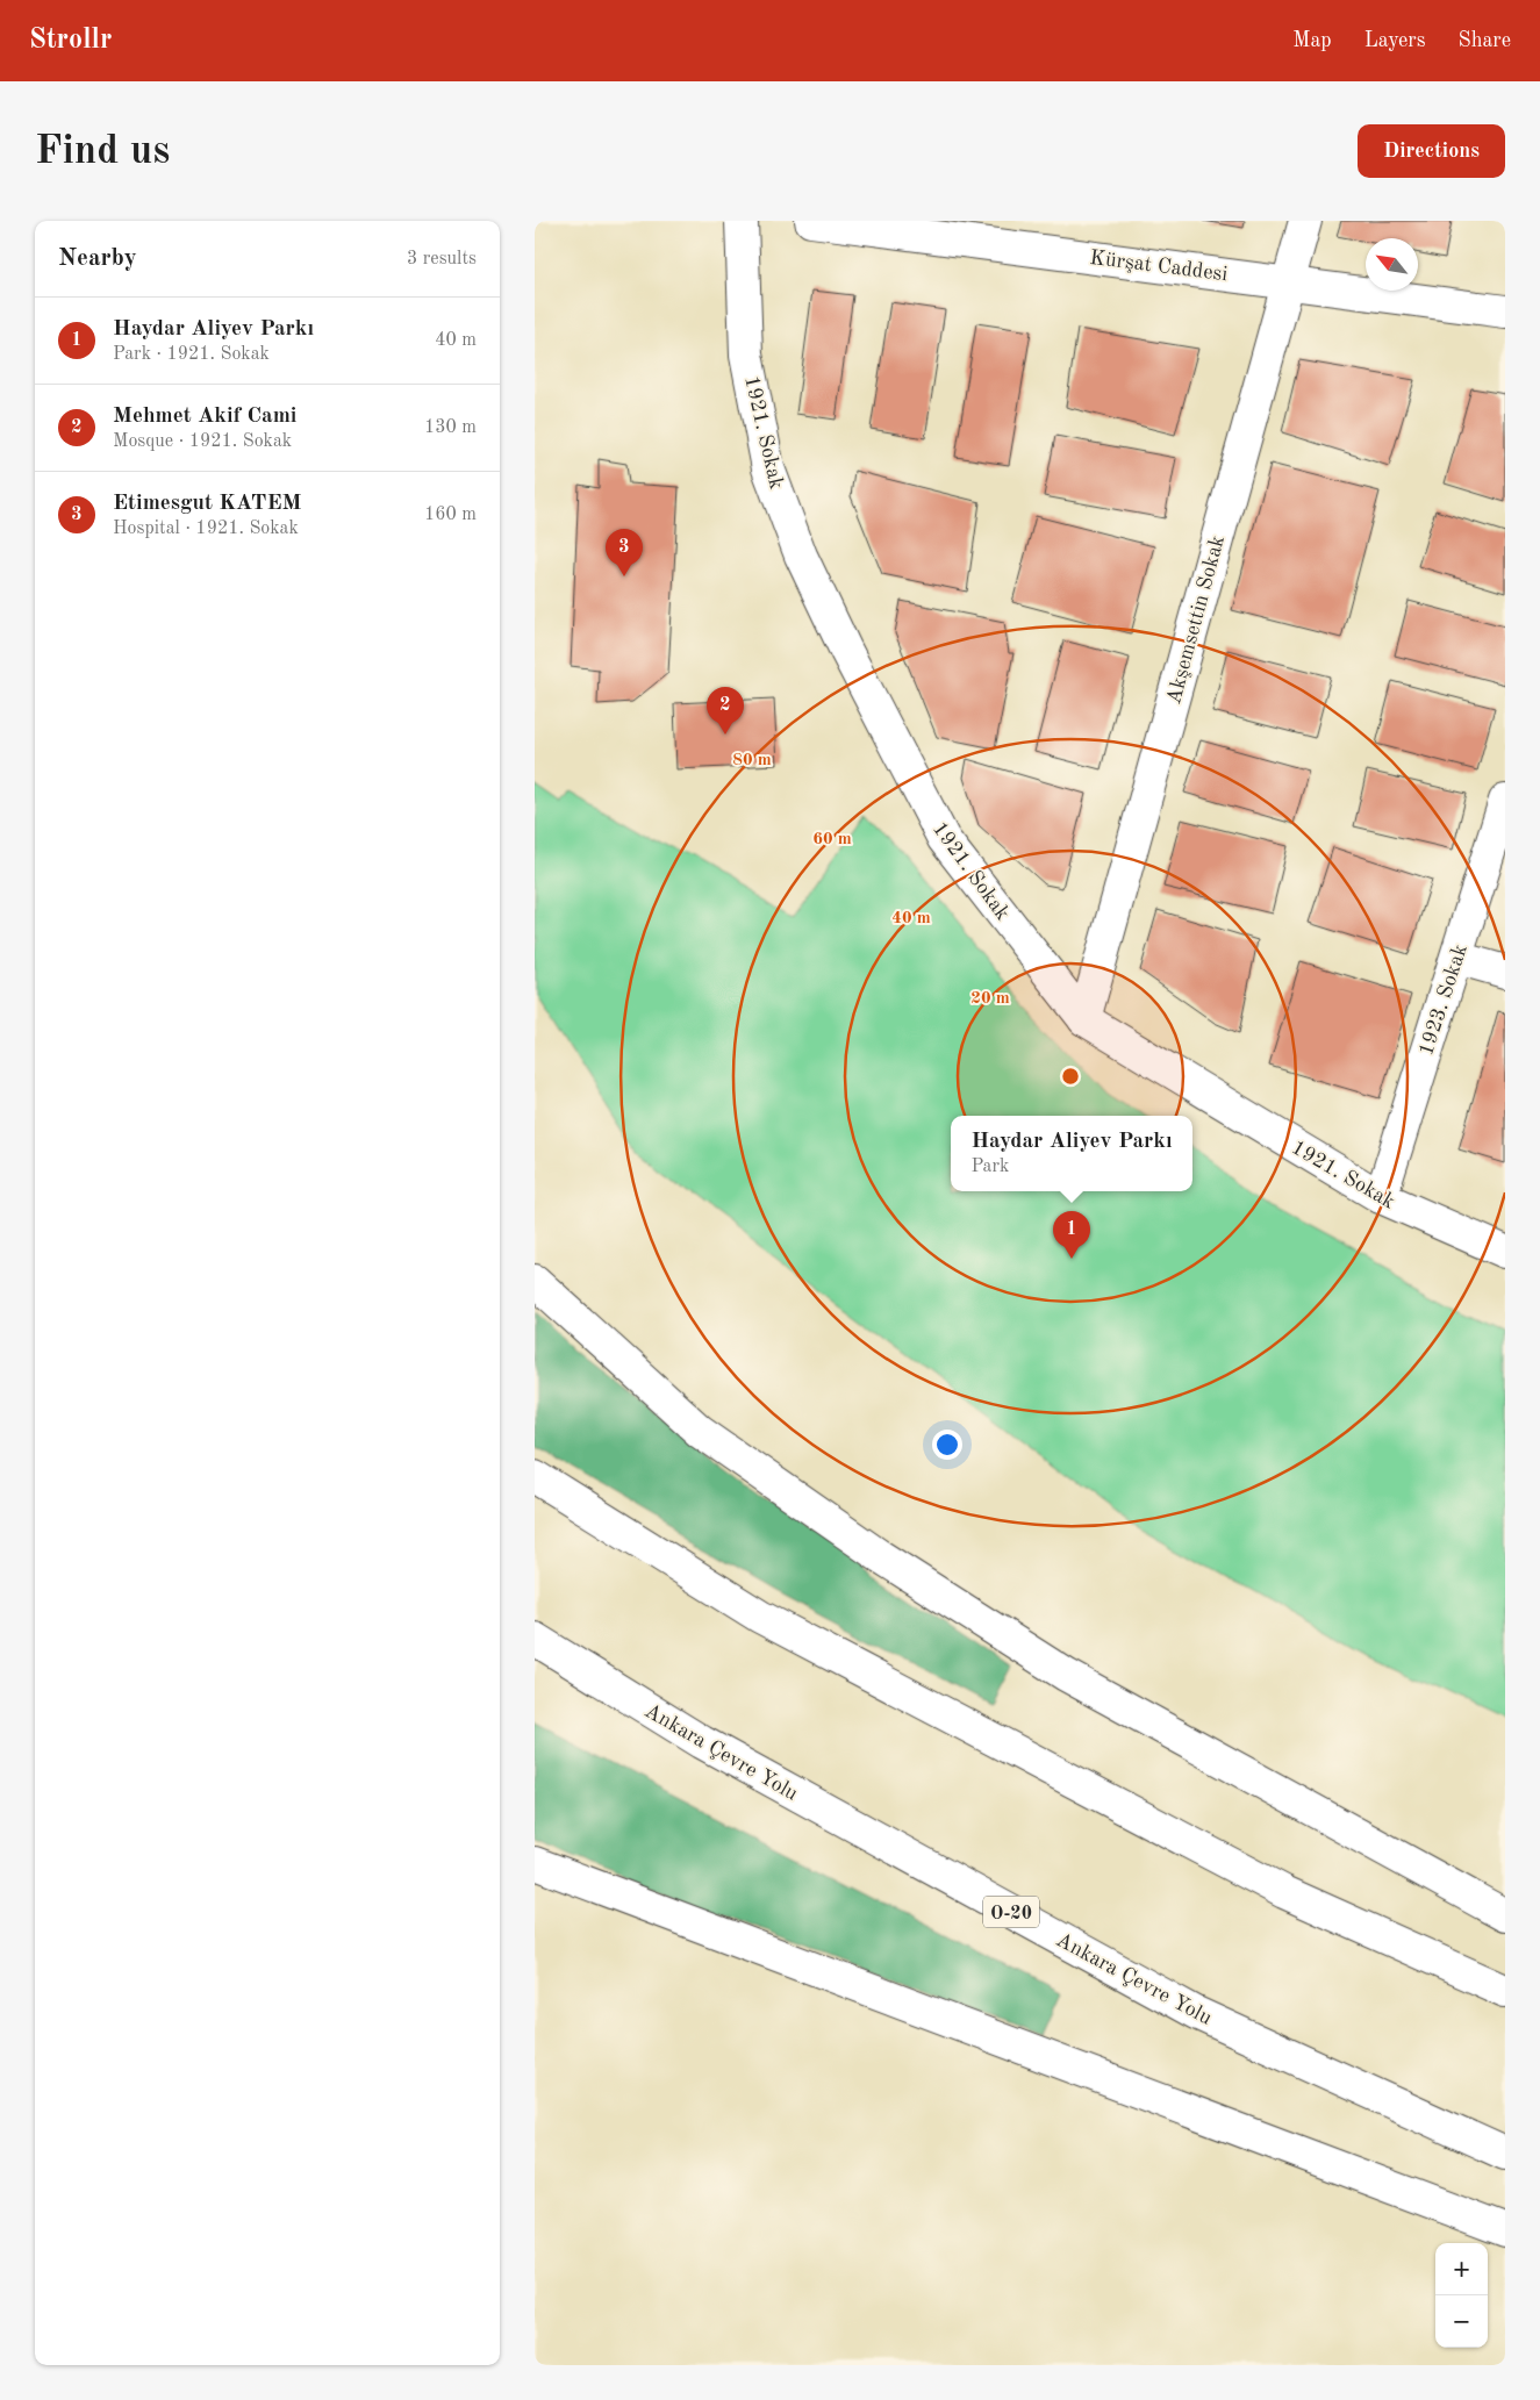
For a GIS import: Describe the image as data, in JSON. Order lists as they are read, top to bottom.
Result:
{
  "streets": {
    "main road": [
      "Kürşat Caddesi",
      "1921. Sokak",
      "Akşemsettin Sokak",
      "1923. Sokak",
      "Ankara Çevre Yolu",
      "O-20"
    ]
  },
  "crossings": [
    ["Kürşat Caddesi", "Akşemsettin Sokak"],
    ["1921. Sokak", "Akşemsettin Sokak"],
    ["1921. Sokak", "1923. Sokak"]
  ],
  "north": "top left",
  "page": {
    "header": "Strollr",
    "nav": ["Map", "Layers", "Share"],
    "buttons": "Directions",
    "title": "Find us",
    "heading": ["Nearby", "3 results"],
    "list": [
      {
        "mark": "1",
        "name": "Haydar Aliyev Parkı",
        "note": "Park · 1921. Sokak",
        "value": "40 m"
      },
      {
        "mark": "2",
        "name": "Mehmet Akif Cami",
        "note": "Mosque · 1921. Sokak",
        "value": "130 m"
      },
      {
        "mark": "3",
        "name": "Etimesgut KATEM",
        "note": "Hospital · 1921. Sokak",
        "value": "160 m"
      }
    ],
    "pins": ["3", "2", "1"],
    "popup": ["Haydar Aliyev Parkı", "Park"],
    "map_buttons": ["+", "−"]
  },
  "rings": [
    "80 m",
    "60 m",
    "40 m",
    "20 m"
  ]
}
